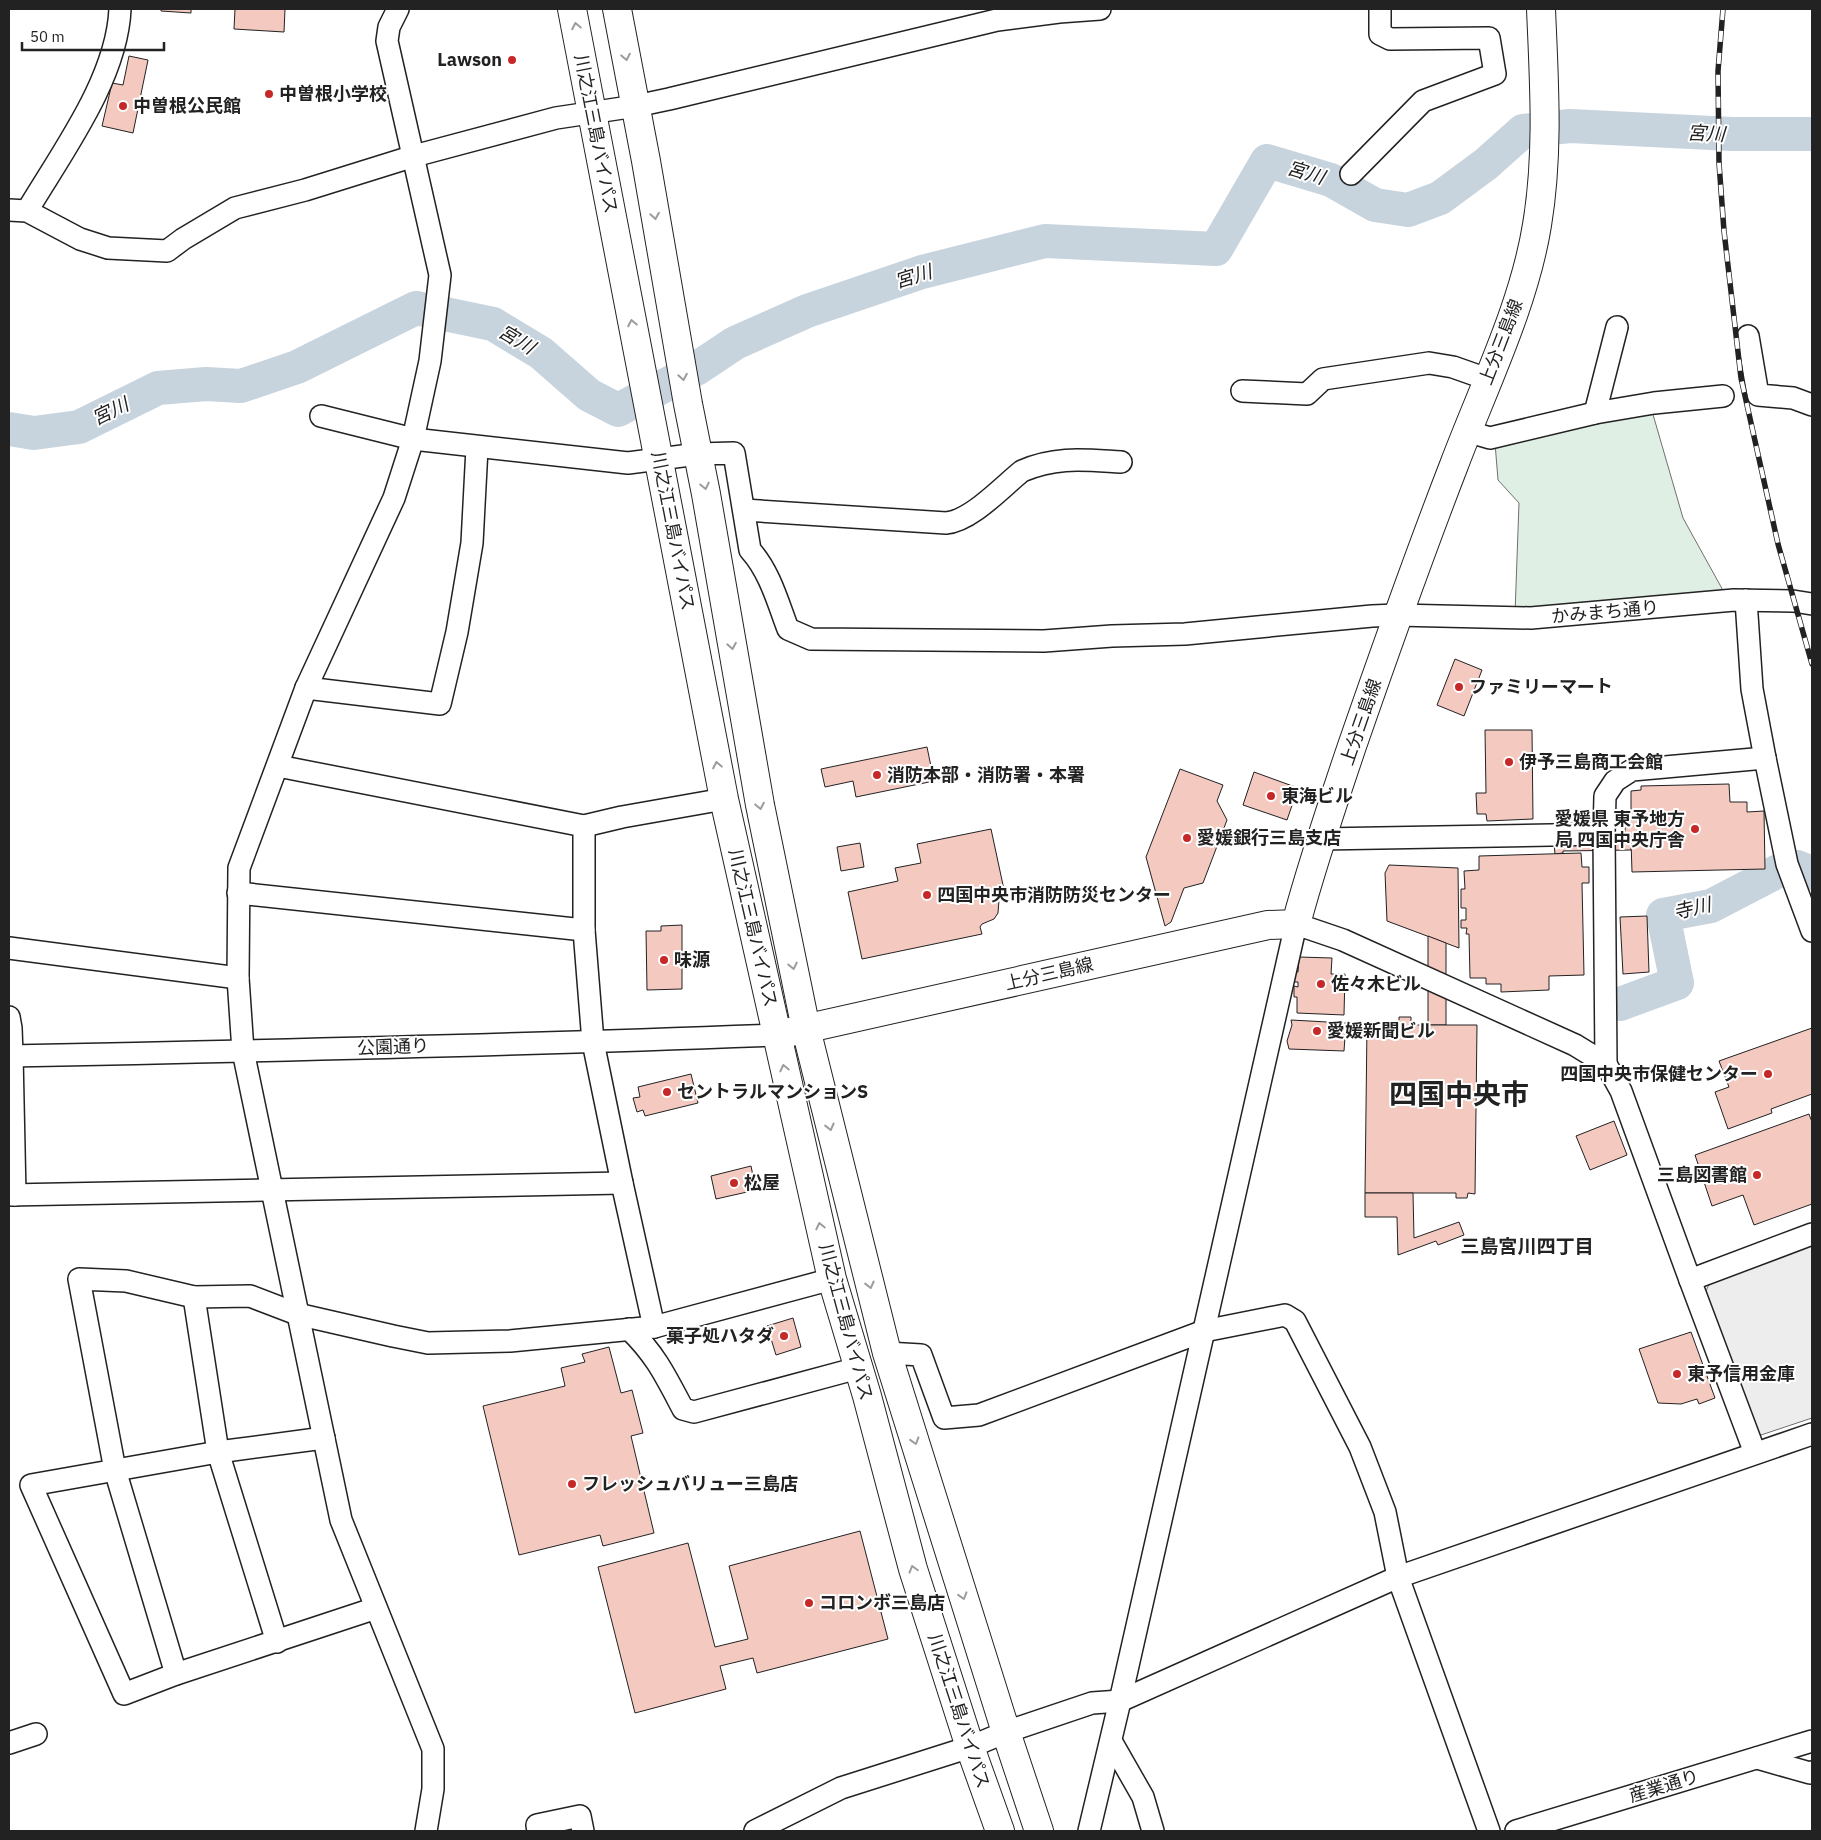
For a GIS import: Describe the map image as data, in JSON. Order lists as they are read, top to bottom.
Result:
{
  "streets": {
    "main road": ["川之江三島バイパス", "上分三島線"],
    "street": ["かみまち通り", "公園通り", "産業通り"]
  },
  "crossings": [
    ["川之江三島バイパス", "上分三島線"],
    ["川之江三島バイパス", "かみまち通り"],
    ["川之江三島バイパス", "公園通り"],
    ["上分三島線", "かみまち通り"],
    ["上分三島線", "公園通り"]
  ],
  "districts": ["四国中央市", "三島宮川四丁目"],
  "water": ["宮川", "寺川"],
  "places": [
    "Lawson",
    "中曽根小学校",
    "中曽根公民館",
    "ファミリーマート",
    "伊予三島商工会館",
    "消防本部・消防署・本署",
    "東海ビル",
    "愛媛県 東予地方 局 四国中央庁舎",
    "愛媛銀行三島支店",
    "四国中央市消防防災センター",
    "味源",
    "佐々木ビル",
    "愛媛新聞ビル",
    "四国中央市保健センター",
    "セントラルマンションS",
    "三島図書館",
    "松屋",
    "菓子処ハタダ",
    "東予信用金庫",
    "フレッシュバリュー三島店",
    "コロンボ三島店"
  ],
  "scale_bar": "50 m"
}
